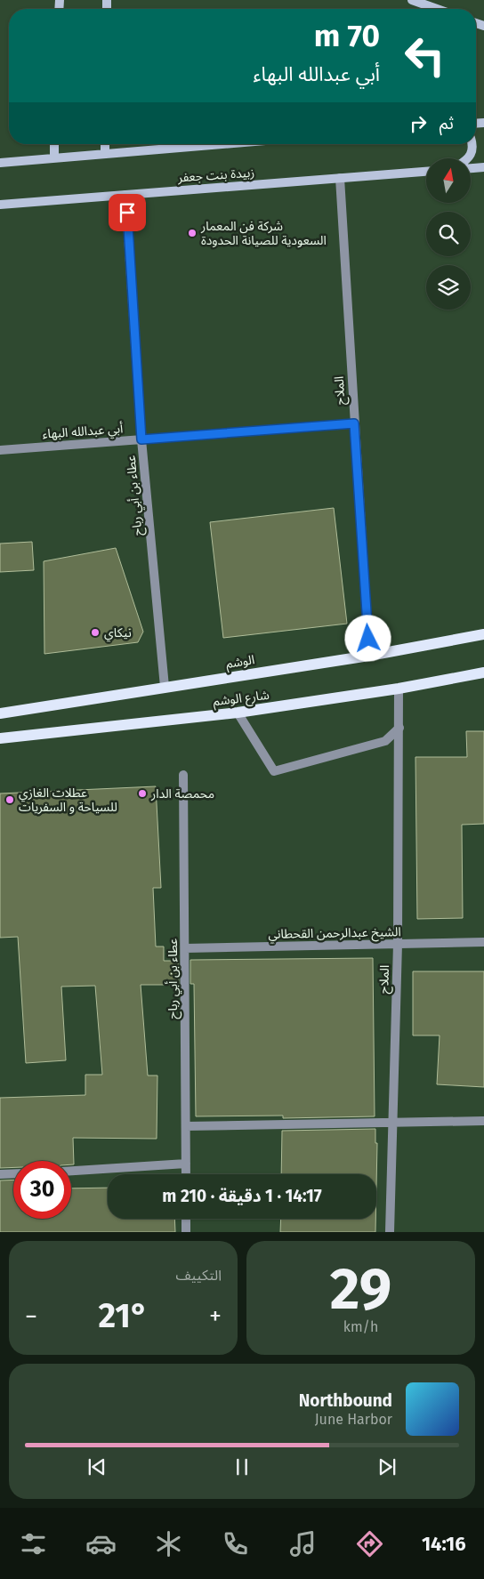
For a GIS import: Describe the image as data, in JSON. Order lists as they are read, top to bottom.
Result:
{
  "streets": {
    "main road": ["الوشم", "شارع الوشم"],
    "street": [
      "زبيدة بنت جعفر",
      "الملاح",
      "أبي عبدالله البهاء",
      "عطاء بن أبي رباح",
      "الشيخ عبدالرحمن القحطاني"
    ]
  },
  "crossings": [
    ["زبيدة بنت جعفر", "الملاح"],
    ["زبيدة بنت جعفر", "عطاء بن أبي رباح"],
    ["الملاح", "أبي عبدالله البهاء"],
    ["الملاح", "الوشم"],
    ["الملاح", "شارع الوشم"],
    ["الملاح", "الشيخ عبدالرحمن القحطاني"],
    ["أبي عبدالله البهاء", "عطاء بن أبي رباح"],
    ["عطاء بن أبي رباح", "الوشم"],
    ["عطاء بن أبي رباح", "الشيخ عبدالرحمن القحطاني"]
  ],
  "places": [
    "شركة فن المعمار السعودية للصيانة الحدودة",
    "نيكاي",
    "محمصة الدار",
    "عطلات الغازي للسياحة و السفريات"
  ],
  "north": "top",
  "page": {
    "turn": ["70 m", "أبي عبدالله البهاء"],
    "then": "ثم",
    "limit": "30",
    "trip": "14:17 · 1 دقيقة · 210 m",
    "tile": [
      ["29", "km/h"],
      "التكييف"
    ],
    "heat": ["−", "21°", "+"],
    "song": ["Northbound", "June Harbor"],
    "tabs": "14:16"
  }
}
